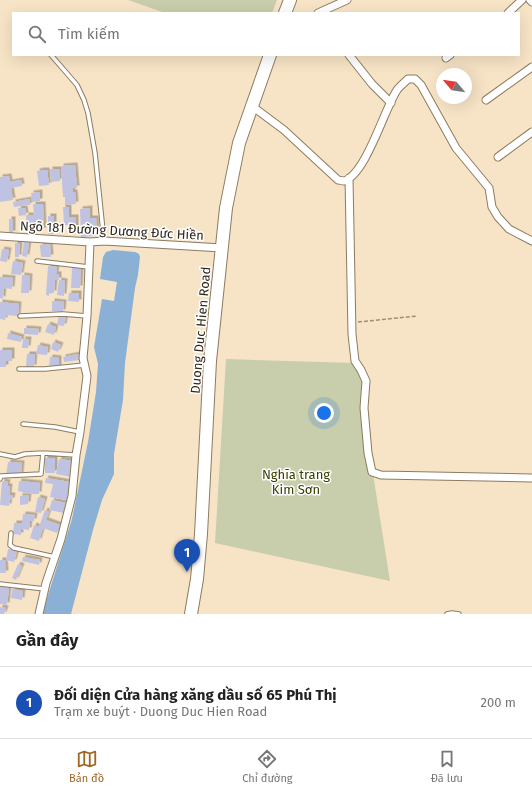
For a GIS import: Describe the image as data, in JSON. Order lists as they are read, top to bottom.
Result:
{
  "streets": {
    "highway": ["Duong Duc Hien Road"],
    "street": ["Ngõ 181 Đường Dương Đức Hiền"]
  },
  "crossings": [
    ["Ngõ 181 Đường Dương Đức Hiền", "Duong Duc Hien Road"]
  ],
  "parks": ["Nghĩa trang Kim Sơn"],
  "north": "top left",
  "page": {
    "search": "Tìm kiếm",
    "pins": "1",
    "heading": "Gần đây",
    "list": [
      {
        "mark": "1",
        "name": "Đối diện Cửa hàng xăng dầu số 65 Phú Thị",
        "note": "Trạm xe buýt · Duong Duc Hien Road",
        "value": "200 m"
      }
    ],
    "nav": ["Bản đồ", "Chỉ đường", "Đã lưu"]
  }
}
